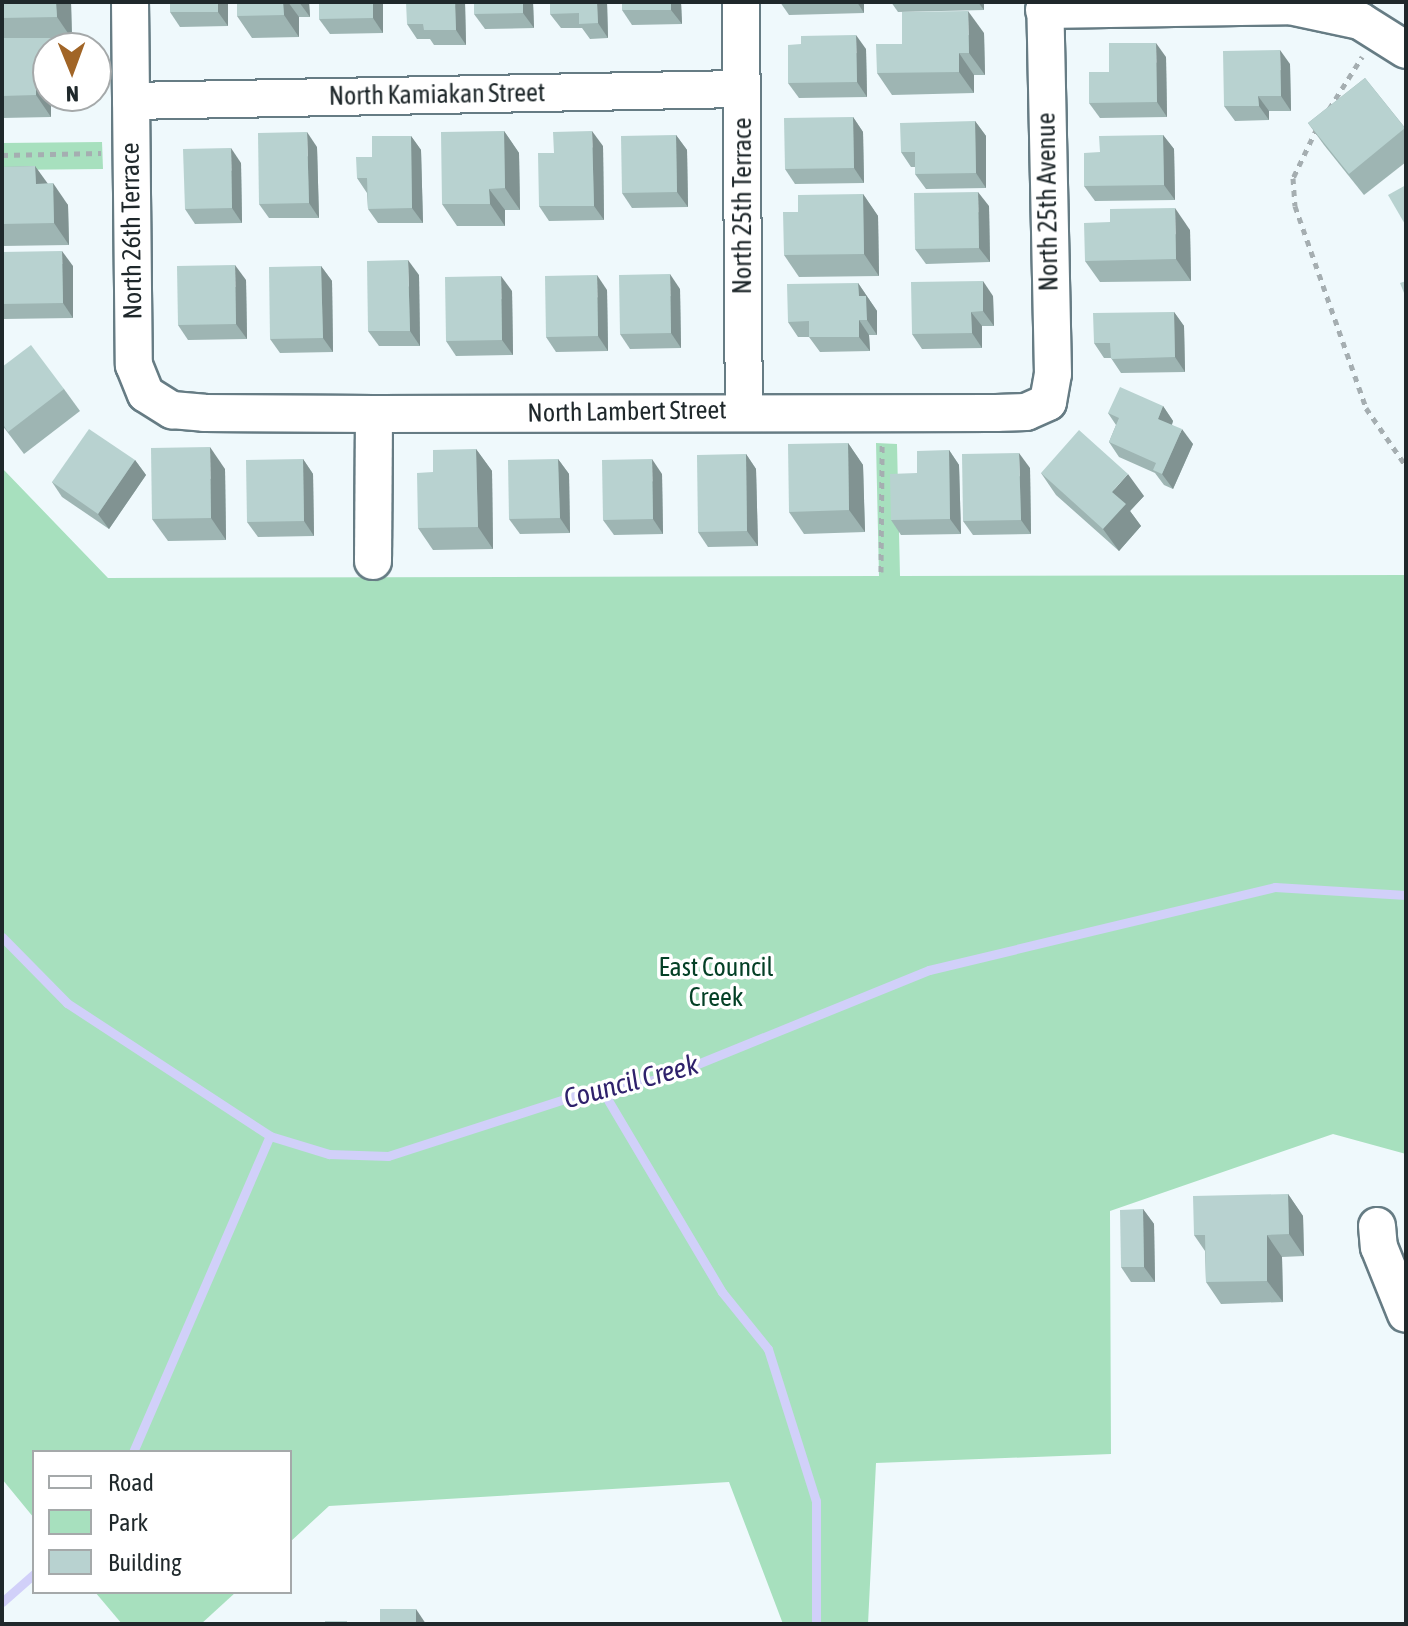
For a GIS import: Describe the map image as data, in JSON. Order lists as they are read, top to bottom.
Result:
{
  "streets": {
    "street": [
      "North Kamiakan Street",
      "North 25th Avenue",
      "North 25th Terrace",
      "North 26th Terrace",
      "North Lambert Street"
    ]
  },
  "crossings": [
    ["North Kamiakan Street", "North 25th Terrace"],
    ["North Kamiakan Street", "North 26th Terrace"],
    ["North 25th Avenue", "North Lambert Street"],
    ["North 25th Terrace", "North Lambert Street"],
    ["North 26th Terrace", "North Lambert Street"]
  ],
  "water": ["Council Creek"],
  "parks": ["East Council Creek"],
  "legend": ["Road", "Park", "Building"],
  "north": "bottom"
}
